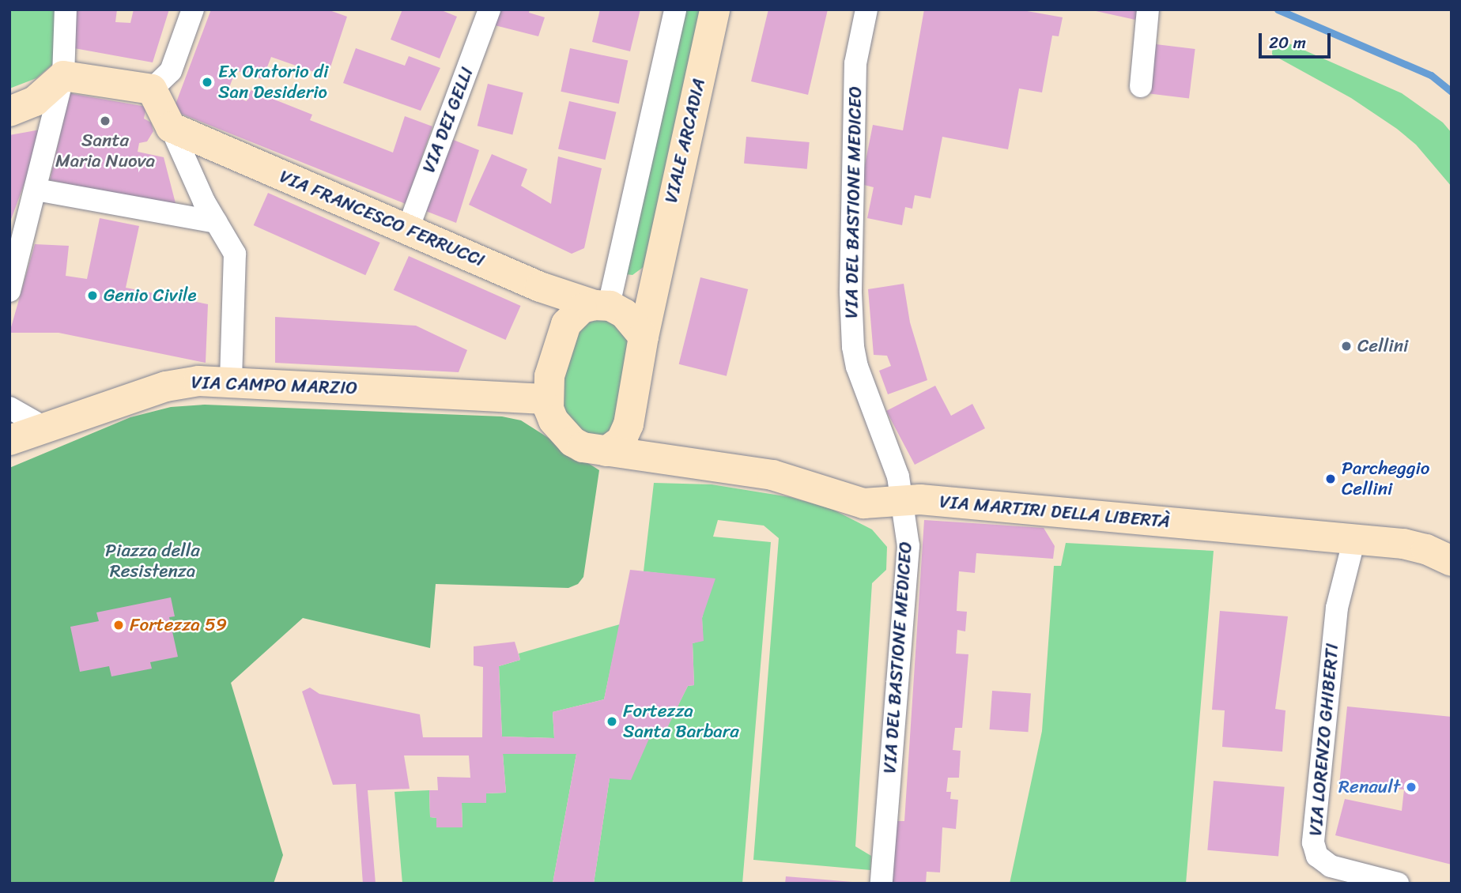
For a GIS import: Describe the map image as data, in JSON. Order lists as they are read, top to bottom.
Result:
{
  "streets": {
    "street": [
      "VIA DEI GELLI",
      "VIALE ARCADIA",
      "VIA DEL BASTIONE MEDICEO",
      "VIA FRANCESCO FERRUCCI",
      "VIA CAMPO MARZIO",
      "VIA MARTIRI DELLA LIBERTÀ",
      "VIA LORENZO GHIBERTI"
    ]
  },
  "crossings": [
    ["VIA DEI GELLI", "VIA FRANCESCO FERRUCCI"],
    ["VIALE ARCADIA", "VIA FRANCESCO FERRUCCI"],
    ["VIALE ARCADIA", "VIA CAMPO MARZIO"],
    ["VIALE ARCADIA", "VIA MARTIRI DELLA LIBERTÀ"],
    ["VIA DEL BASTIONE MEDICEO", "VIA MARTIRI DELLA LIBERTÀ"],
    ["VIA FRANCESCO FERRUCCI", "VIA CAMPO MARZIO"],
    ["VIA FRANCESCO FERRUCCI", "VIA MARTIRI DELLA LIBERTÀ"],
    ["VIA CAMPO MARZIO", "VIA MARTIRI DELLA LIBERTÀ"],
    ["VIA MARTIRI DELLA LIBERTÀ", "VIA LORENZO GHIBERTI"]
  ],
  "parks": ["Piazza della Resistenza"],
  "places": [
    "Ex Oratorio di San Desiderio",
    "Santa Maria Nuova",
    "Genio Civile",
    "Cellini",
    "Parcheggio Cellini",
    "Fortezza 59",
    "Fortezza Santa Barbara",
    "Renault"
  ],
  "scale_bar": "20 m"
}
